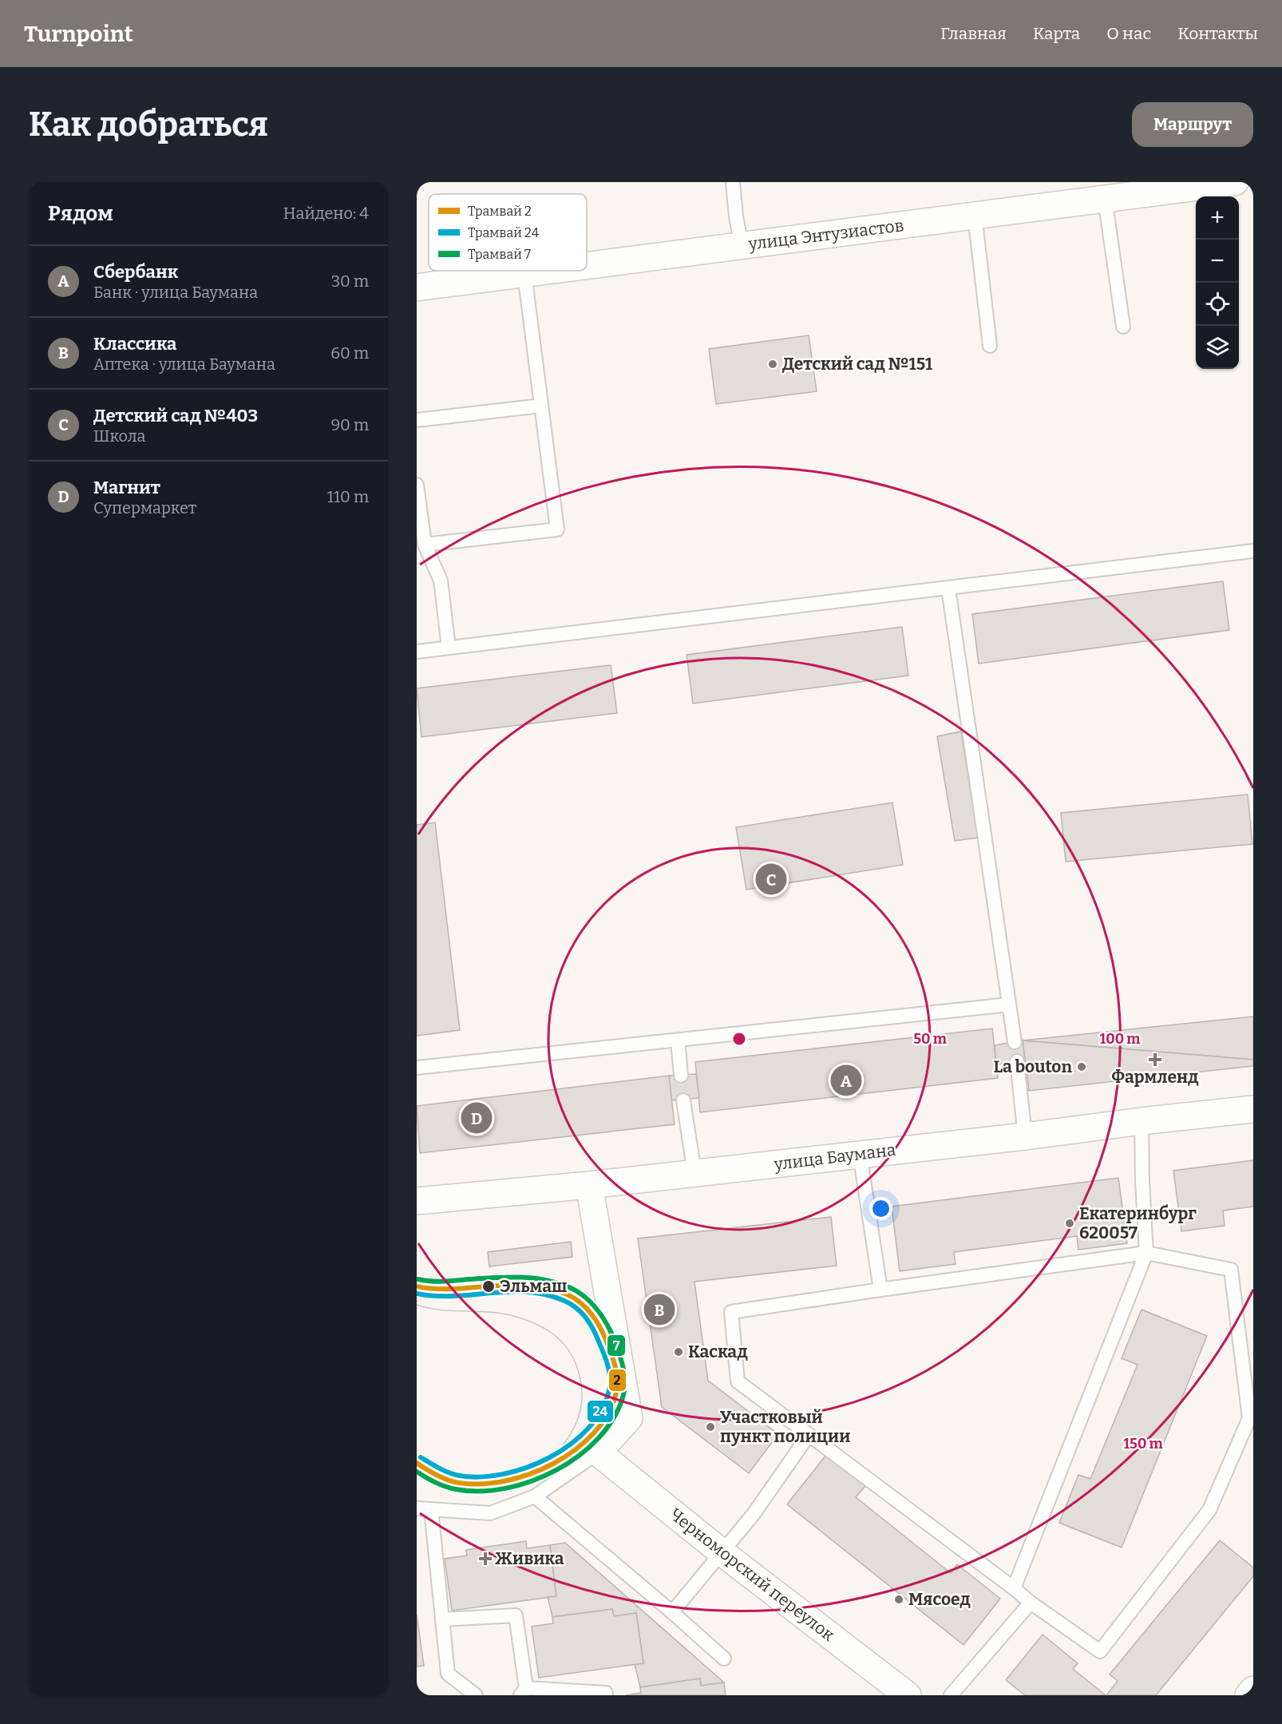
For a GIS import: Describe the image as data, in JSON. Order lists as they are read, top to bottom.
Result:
{
  "streets": {
    "street": ["улица Энтузиастов", "улица Баумана", "Черноморский переулок"]
  },
  "places": {
    "other": [
      "Детский сад №151",
      "La bouton",
      "Екатеринбург 620057",
      "Эльмаш",
      "Каскад",
      "Участковый пункт полиции",
      "Мясоед"
    ],
    "health": ["Фармленд", "Живика"]
  },
  "lines": ["tram line 7", "tram line 2", "tram line 24"],
  "legend": ["Трамвай 2", "Трамвай 24", "Трамвай 7"],
  "page": {
    "header": "Turnpoint",
    "nav": [
      "Главная",
      "Карта",
      "О нас",
      "Контакты"
    ],
    "buttons": "Маршрут",
    "title": "Как добраться",
    "heading": ["Рядом", "Найдено: 4"],
    "map_buttons": ["+", "−"],
    "list": [
      {
        "mark": "A",
        "name": "Сбербанк",
        "note": "Банк · улица Баумана",
        "value": "30 m"
      },
      {
        "mark": "B",
        "name": "Классика",
        "note": "Аптека · улица Баумана",
        "value": "60 m"
      },
      {
        "mark": "C",
        "name": "Детский сад №403",
        "note": "Школа",
        "value": "90 m"
      },
      {
        "mark": "D",
        "name": "Магнит",
        "note": "Супермаркет",
        "value": "110 m"
      }
    ],
    "pins": [
      "C",
      "A",
      "D",
      "B"
    ]
  },
  "rings": ["50 m", "100 m", "150 m"]
}
